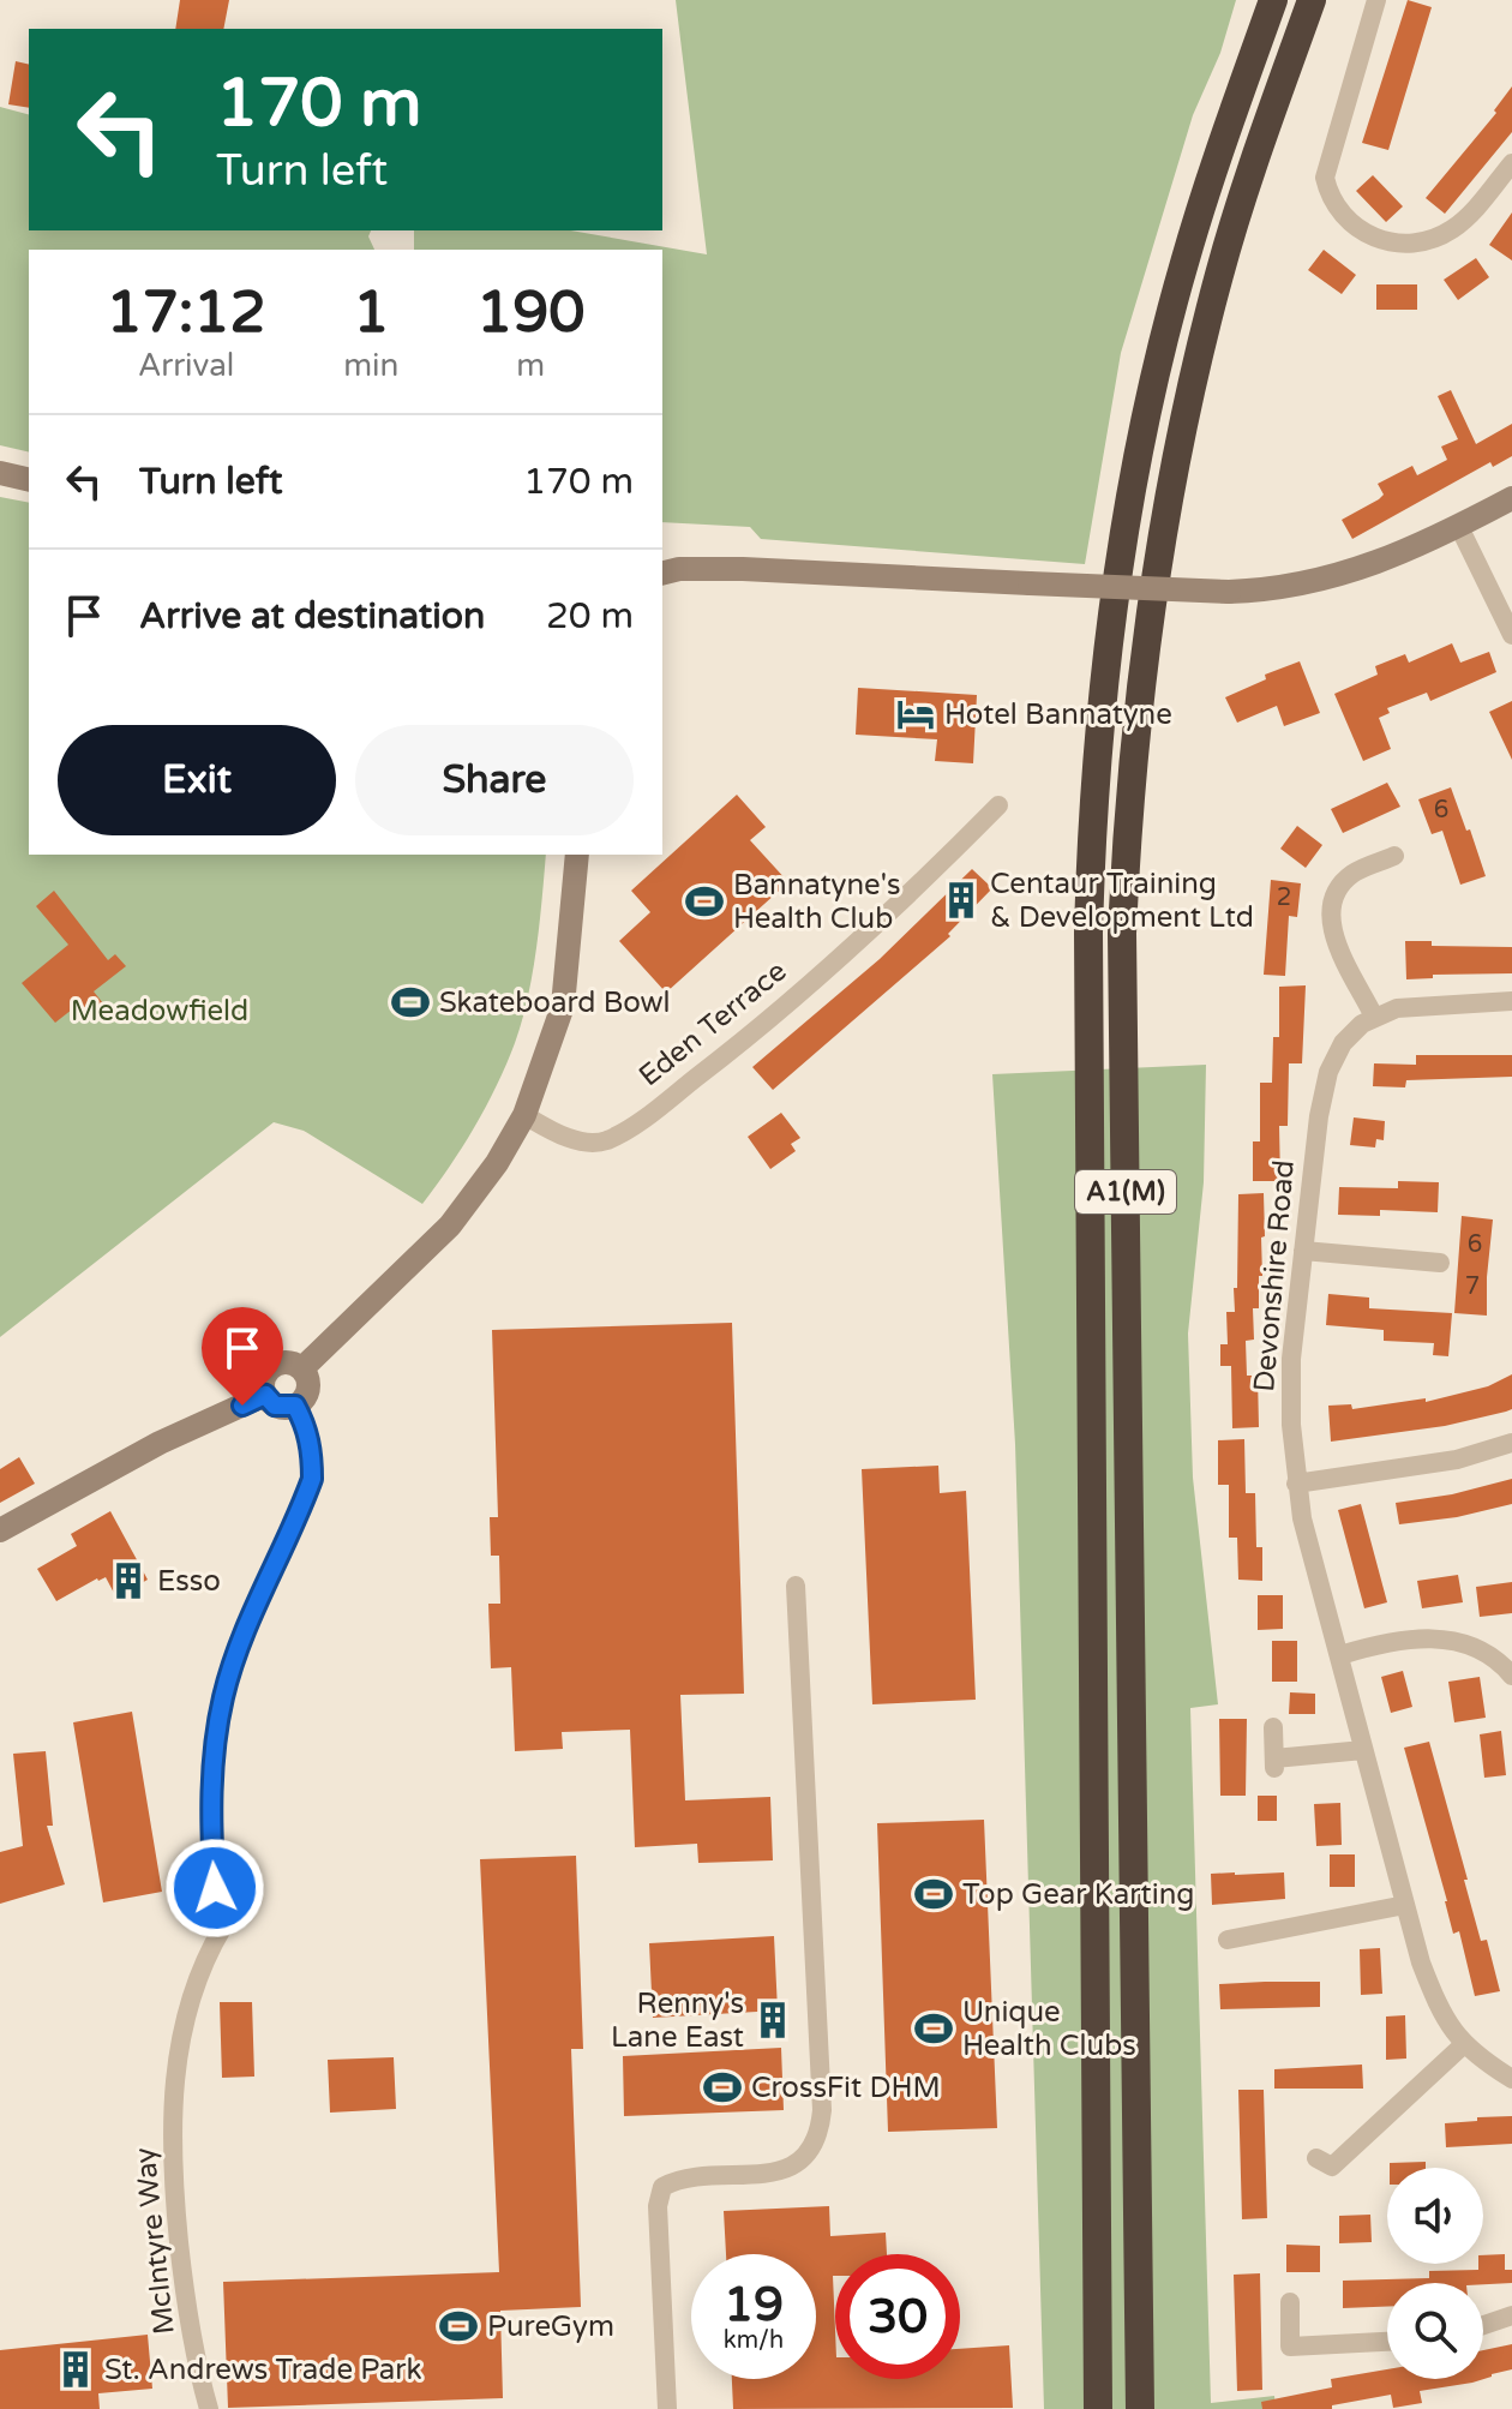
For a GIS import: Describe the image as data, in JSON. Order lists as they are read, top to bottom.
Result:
{
  "streets": {
    "highway": ["A1(M)"],
    "street": ["Eden Terrace", "Devonshire Road", "McIntyre Way"]
  },
  "parks": ["Meadowfield"],
  "places": {
    "hotel": ["Hotel Bannatyne"],
    "building": [
      "Centaur Training & Development Ltd",
      "Esso",
      "Renny's Lane East",
      "St. Andrews Trade Park"
    ],
    "sports": [
      "Bannatyne's Health Club",
      "Skateboard Bowl",
      "Top Gear Karting",
      "Unique Health Clubs",
      "CrossFit DHM",
      "PureGym"
    ]
  },
  "house_numbers": [
    "6",
    "2",
    "6",
    "7"
  ],
  "page": {
    "turn": ["170 m", "Turn left"],
    "eta": [
      "17:12",
      "Arrival",
      "1",
      "min",
      "190",
      "m"
    ],
    "list": [
      {
        "name": "Turn left",
        "value": "170 m"
      },
      {
        "name": "Arrive at destination",
        "value": "20 m"
      }
    ],
    "buttons": ["Exit", "Share"],
    "speed": "19 km/h",
    "limit": "30"
  }
}
